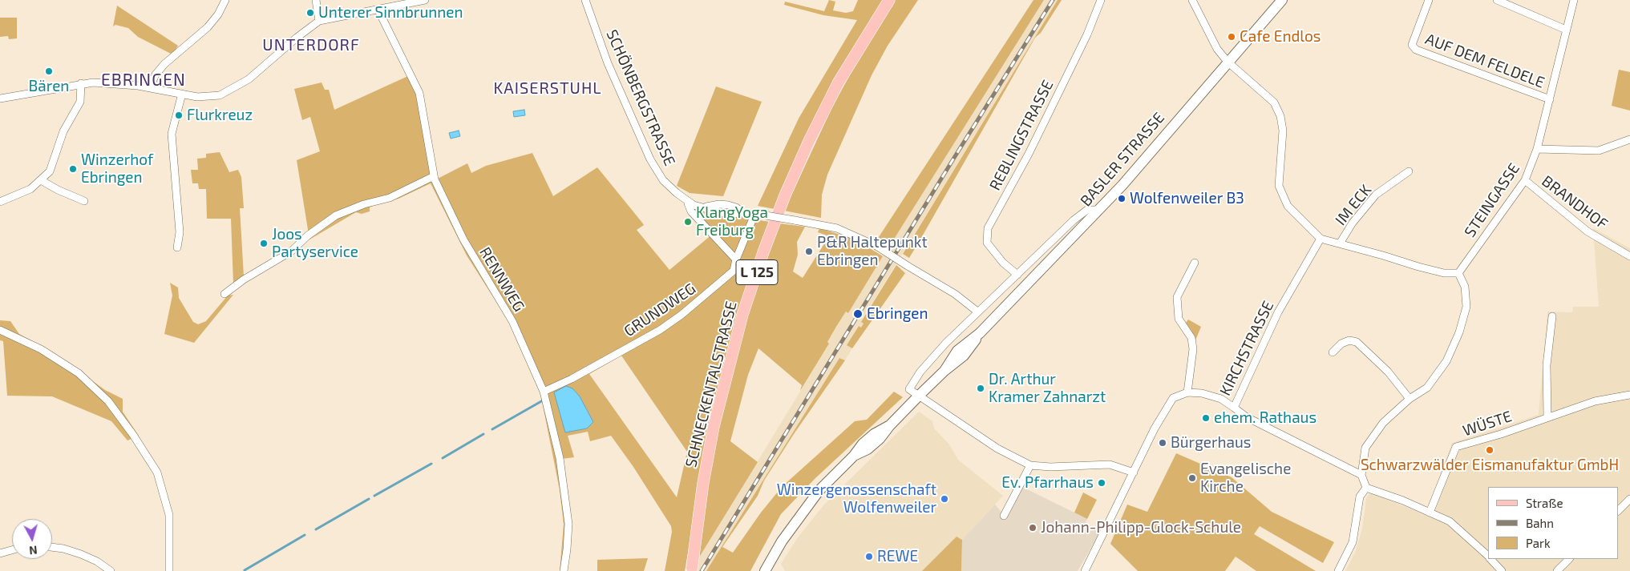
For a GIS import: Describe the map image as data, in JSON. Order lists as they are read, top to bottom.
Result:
{
  "streets": {
    "main road": ["BASLER STRASSE", "L 125", "SCHNECKENTALSTRASSE"],
    "street": [
      "AUF DEM FELDELE",
      "SCHÖNBERGSTRASSE",
      "REBLINGSTRASSE",
      "STEINGASSE",
      "BRANDHOF",
      "IM ECK",
      "RENNWEG",
      "GRUNDWEG",
      "KIRCHSTRASSE",
      "WÜSTE"
    ]
  },
  "crossings": [
    ["AUF DEM FELDELE", "STEINGASSE"],
    ["SCHÖNBERGSTRASSE", "GRUNDWEG"],
    ["STEINGASSE", "BRANDHOF"],
    ["RENNWEG", "GRUNDWEG"]
  ],
  "districts": ["UNTERDORF", "EBRINGEN", "KAISERSTUHL"],
  "places": [
    "Unterer Sinnbrunnen",
    "Cafe Endlos",
    "Bären",
    "Flurkreuz",
    "Winzerhof Ebringen",
    "Wolfenweiler B3",
    "KlangYoga Freiburg",
    "Joos Partyservice",
    "P&R Haltepunkt Ebringen",
    "Ebringen",
    "Dr. Arthur Kramer Zahnarzt",
    "ehem. Rathaus",
    "Bürgerhaus",
    "Schwarzwälder Eismanufaktur GmbH",
    "Evangelische Kirche",
    "Ev. Pfarrhaus",
    "Winzergenossenschaft Wolfenweiler",
    "Johann-Philipp-Glock-Schule",
    "REWE"
  ],
  "legend": ["Straße", "Bahn", "Park"],
  "north": "bottom"
}
